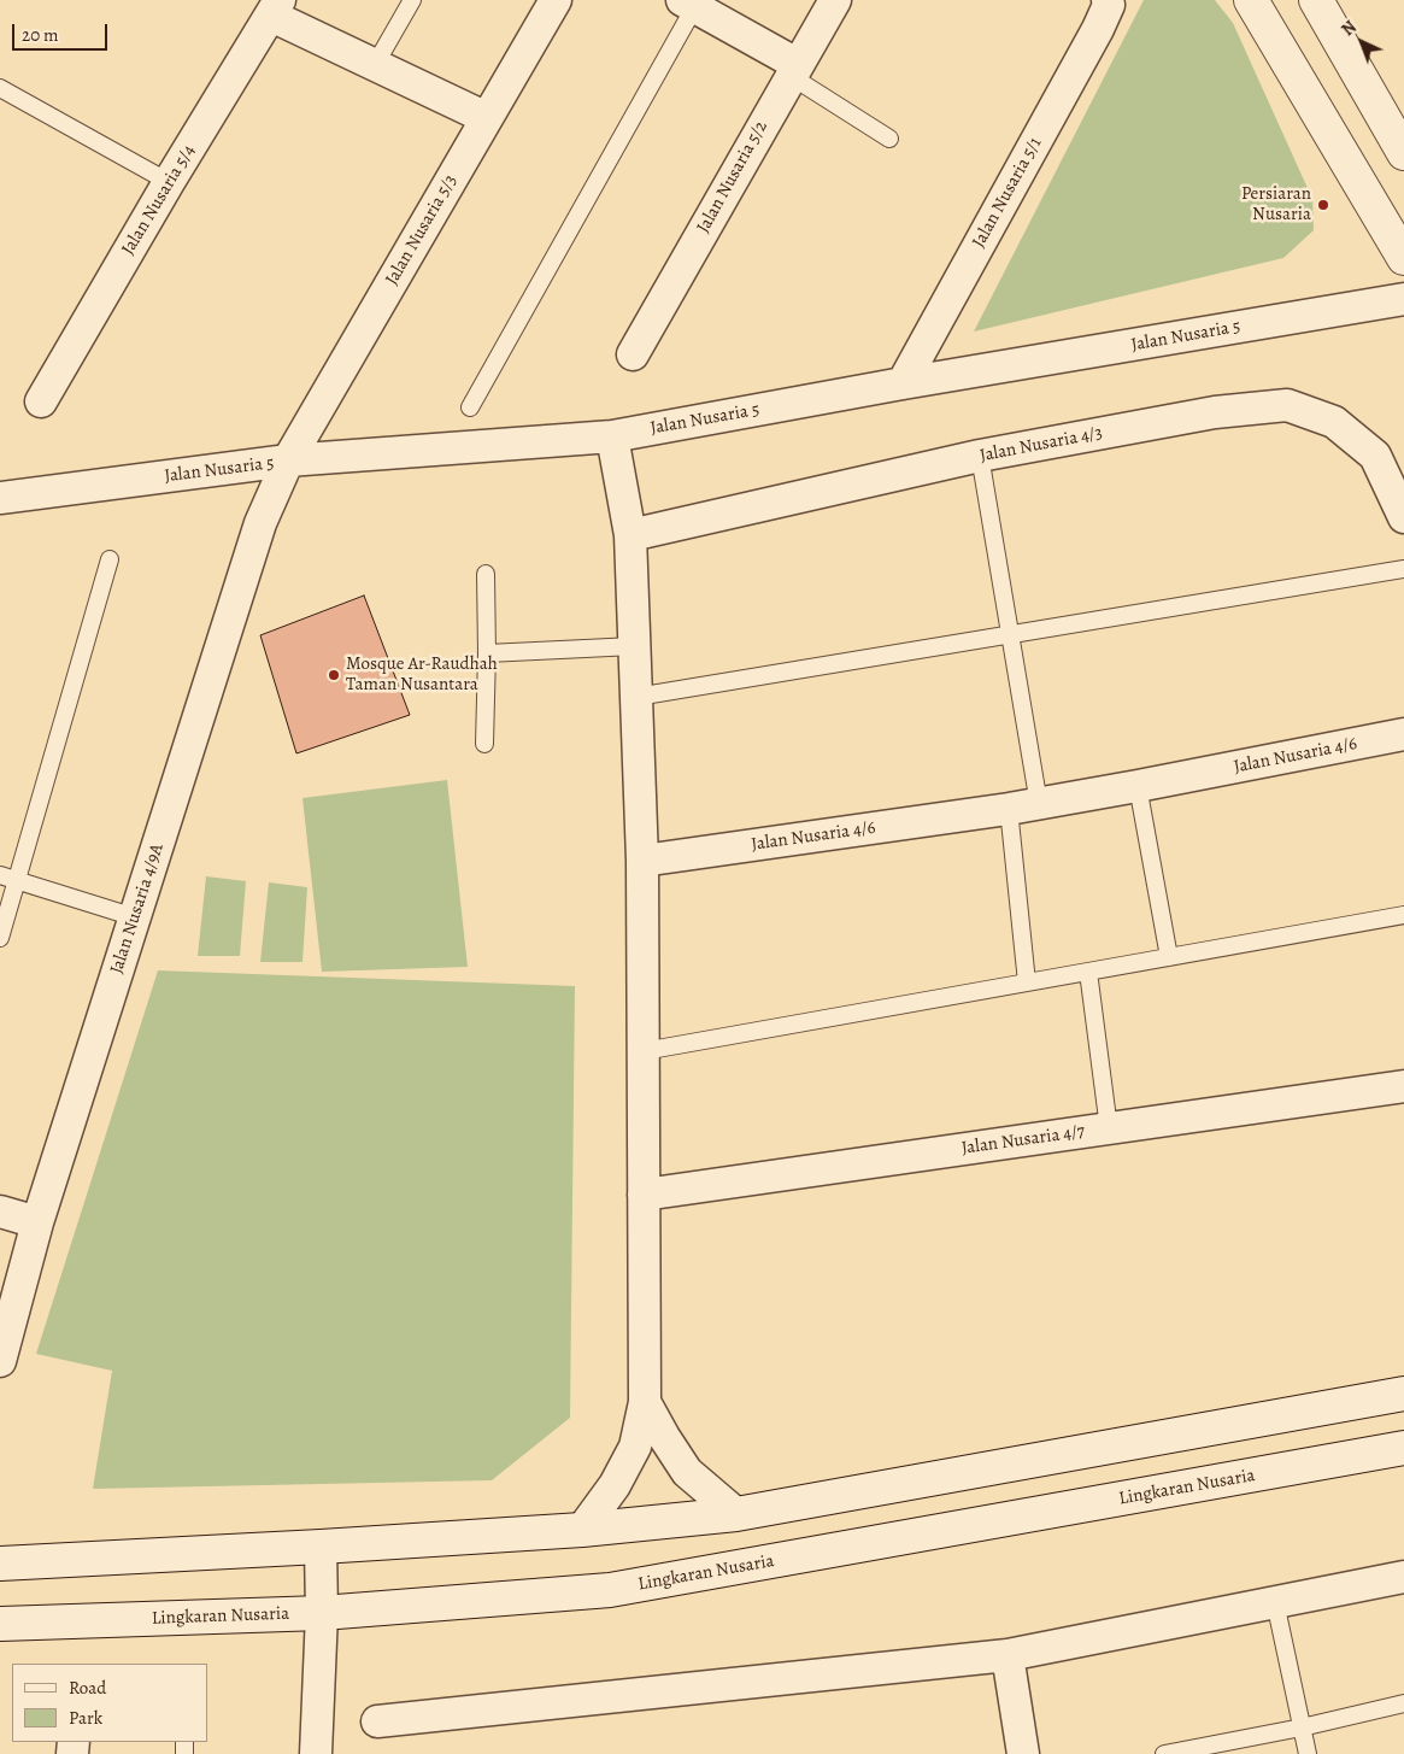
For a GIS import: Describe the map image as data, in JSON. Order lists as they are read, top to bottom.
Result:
{
  "streets": {
    "main road": ["Lingkaran Nusaria"],
    "street": [
      "Jalan Nusaria 5/2",
      "Jalan Nusaria 5/1",
      "Jalan Nusaria 5/4",
      "Jalan Nusaria 5/3",
      "Jalan Nusaria 5",
      "Jalan Nusaria 4/3",
      "Jalan Nusaria 4/6",
      "Jalan Nusaria 4/9A",
      "Jalan Nusaria 4/7"
    ]
  },
  "crossings": [
    ["Jalan Nusaria 5/1", "Jalan Nusaria 5"],
    ["Jalan Nusaria 5/3", "Jalan Nusaria 5"],
    ["Jalan Nusaria 5/3", "Jalan Nusaria 4/9A"],
    ["Jalan Nusaria 5", "Jalan Nusaria 4/9A"]
  ],
  "places": ["Persiaran Nusaria", "Mosque Ar-Raudhah Taman Nusantara"],
  "legend": ["Road", "Park"],
  "scale_bar": "20 m",
  "north": "top left"
}
